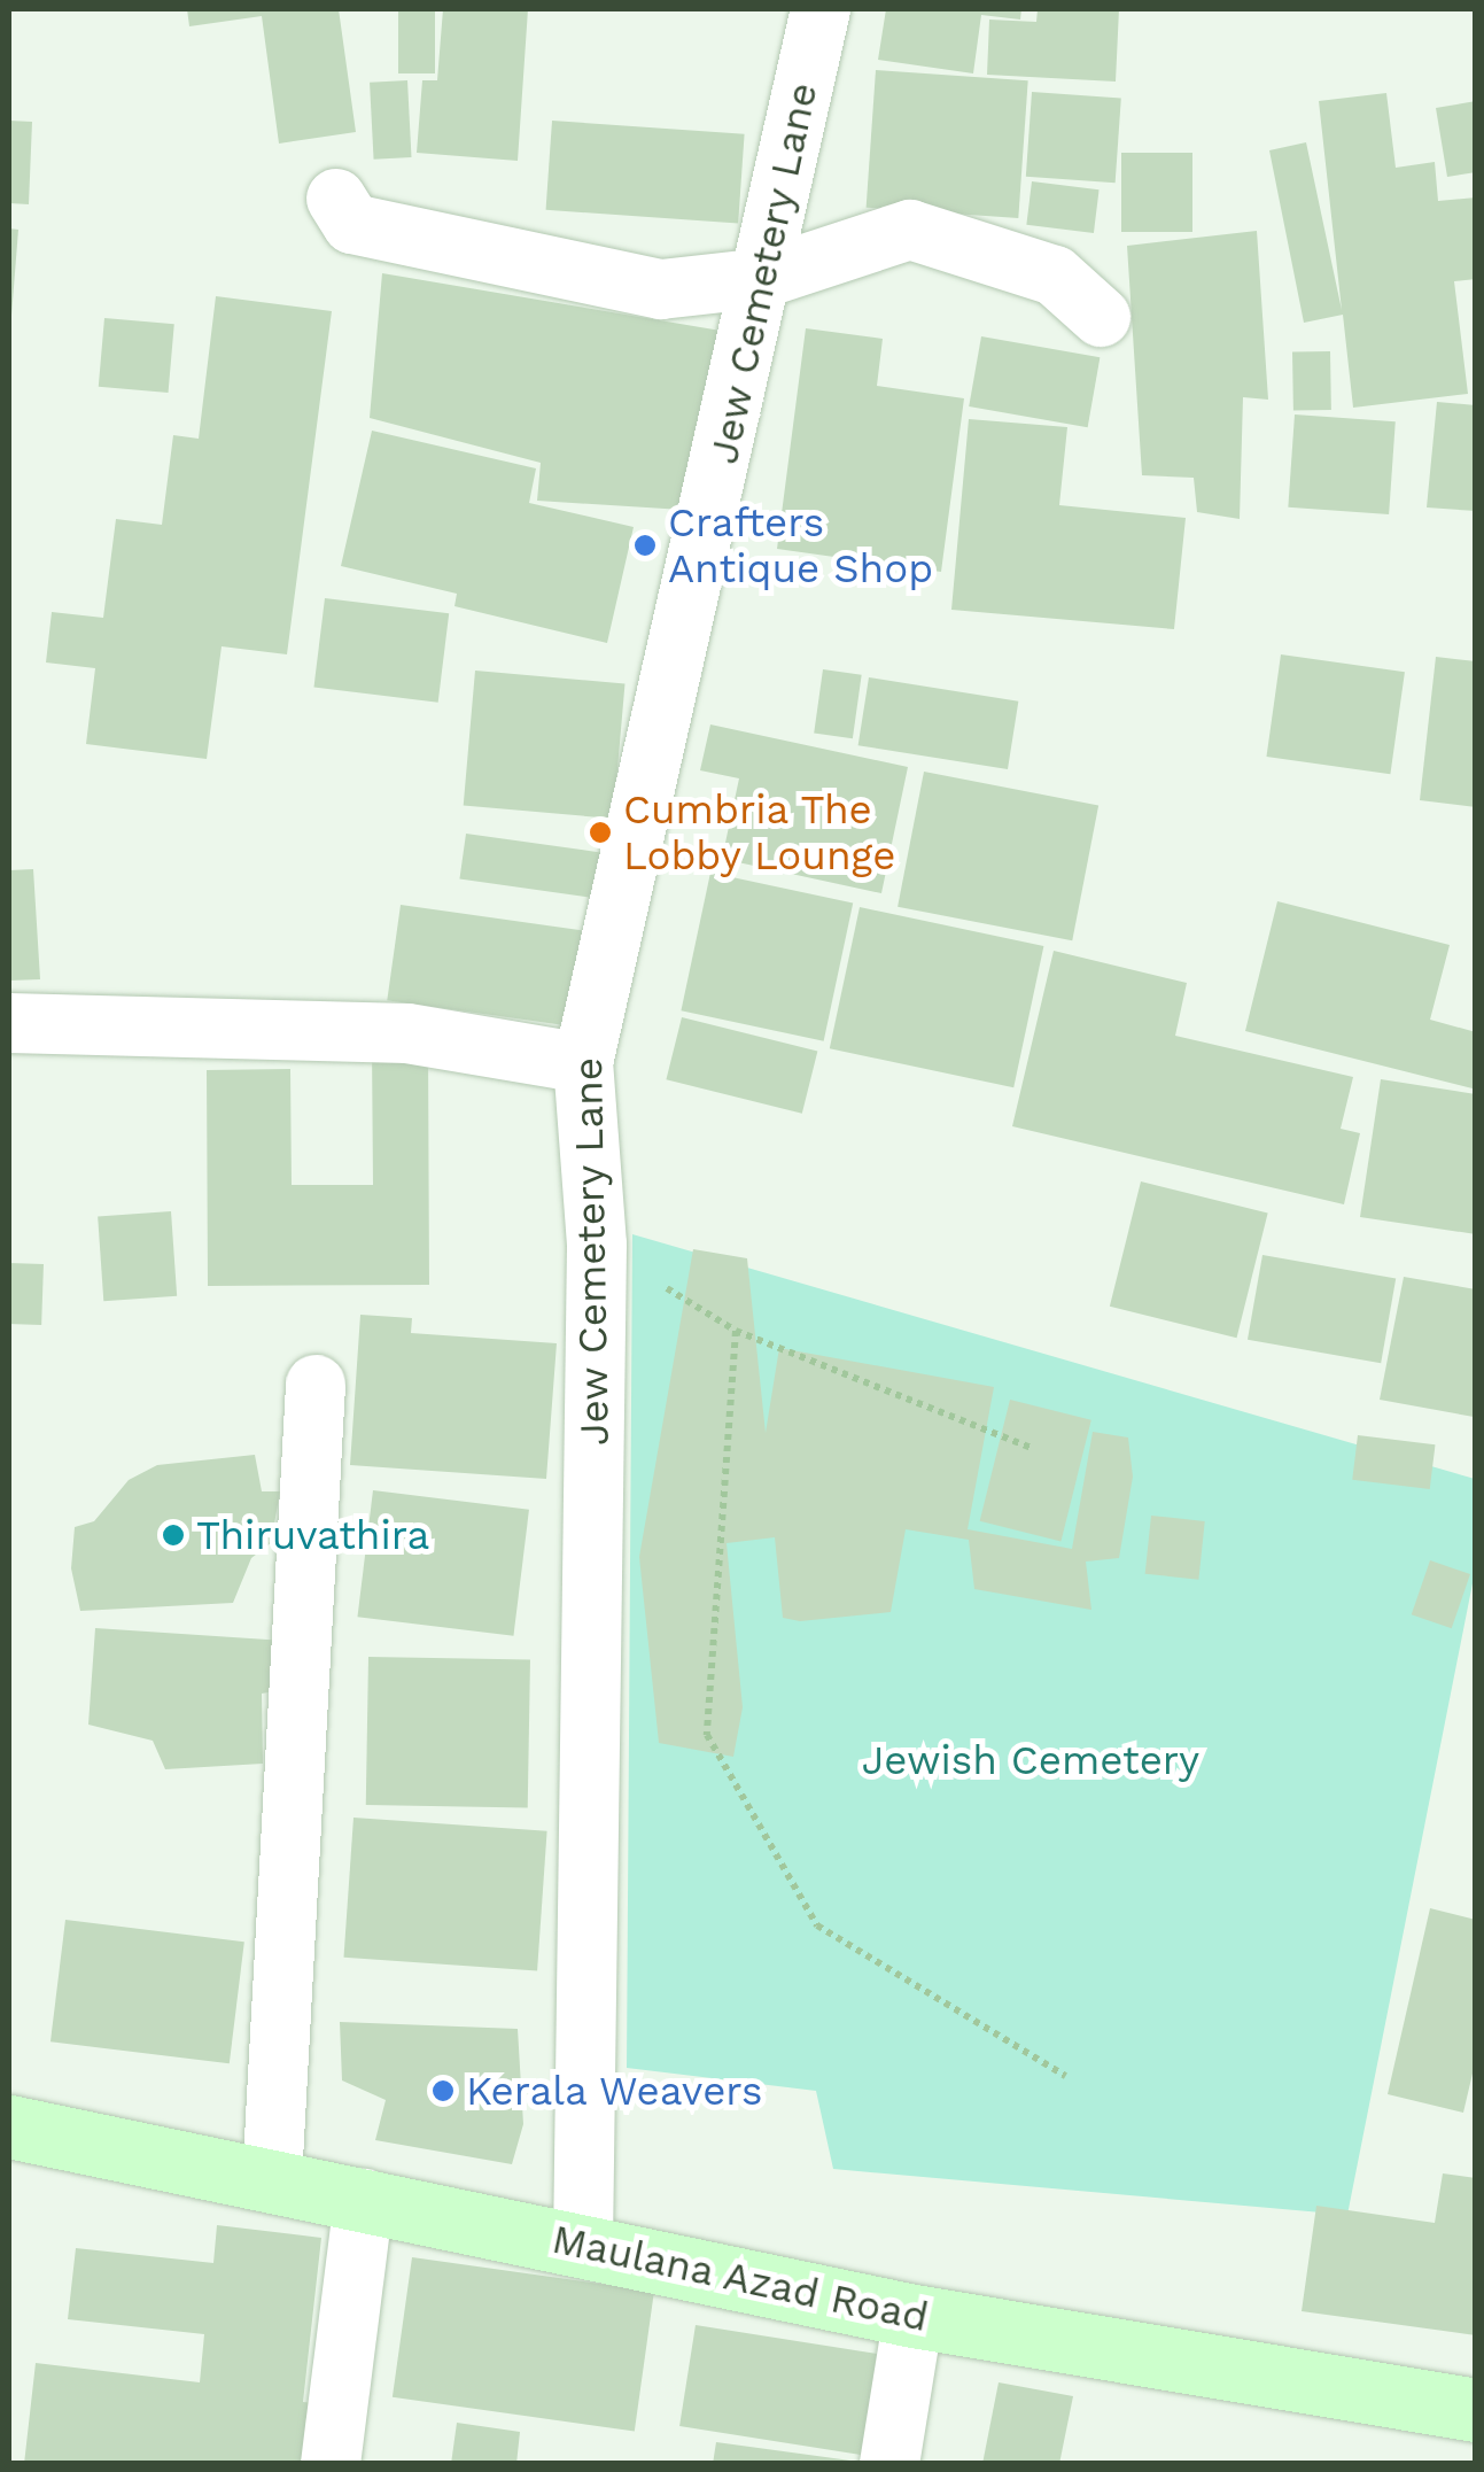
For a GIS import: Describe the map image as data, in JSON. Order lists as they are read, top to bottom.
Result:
{
  "streets": {
    "main road": ["Maulana Azad Road"],
    "street": ["Jew Cemetery Lane"]
  },
  "crossings": [
    ["Jew Cemetery Lane", "Maulana Azad Road"]
  ],
  "parks": ["Jewish Cemetery"],
  "places": [
    "Crafters Antique Shop",
    "Cumbria The Lobby Lounge",
    "Thiruvathira",
    "Kerala Weavers"
  ]
}
